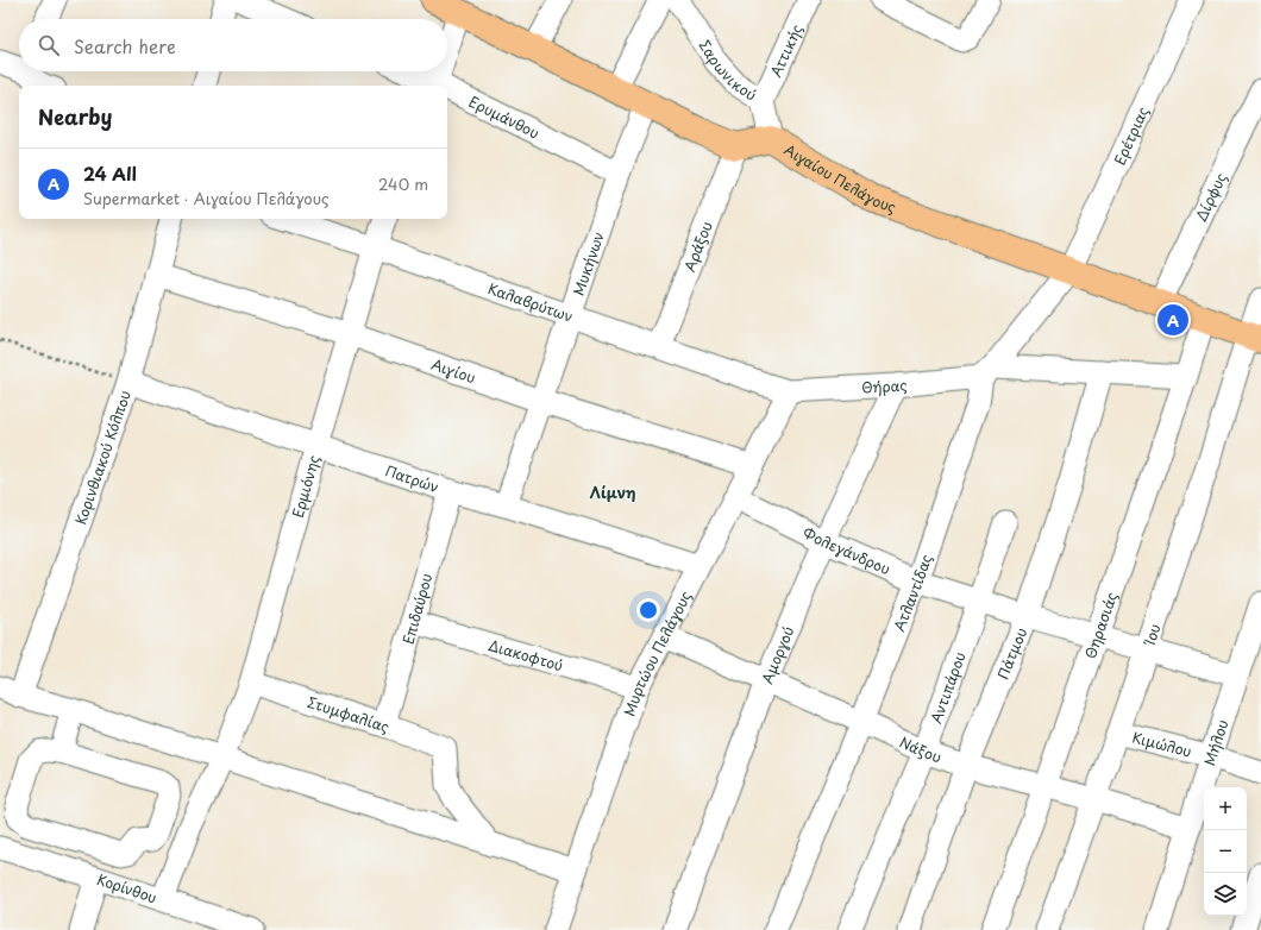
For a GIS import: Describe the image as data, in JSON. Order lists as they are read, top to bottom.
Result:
{
  "streets": {
    "main road": ["Αιγαίου Πελάγους"],
    "street": [
      "Αττικής",
      "Σαρωνικού",
      "Ερυμάνθου",
      "Ερέτριας",
      "Δίρφυς",
      "Αράξου",
      "Μυκήνων",
      "Καλαβρύτων",
      "Αιγίου",
      "Θήρας",
      "Κορινθιακού Κόλπου",
      "Πατρών",
      "Ερμιόνης",
      "Φολεγάνδρου",
      "Ατλαντίδας",
      "Επιδαύρου",
      "Θηρασιάς",
      "Ίου",
      "Πάτμου",
      "Διακοφτού",
      "Μυρτώου Πελάγους",
      "Αμοργού",
      "Αντιπάρου",
      "Στυμφαλίας",
      "Μήλου",
      "Κιμώλου",
      "Νάξου",
      "Κορίνθου"
    ]
  },
  "crossings": [
    ["Αττικής", "Σαρωνικού"],
    ["Σαρωνικού", "Αιγαίου Πελάγους"],
    ["Ερυμάνθου", "Μυκήνων"],
    ["Ερέτριας", "Αιγαίου Πελάγους"],
    ["Αιγαίου Πελάγους", "Δίρφυς"],
    ["Αιγαίου Πελάγους", "Αράξου"],
    ["Αιγαίου Πελάγους", "Θηρασιάς"],
    ["Αιγαίου Πελάγους", "Ίου"],
    ["Αράξου", "Καλαβρύτων"],
    ["Μυκήνων", "Καλαβρύτων"],
    ["Μυκήνων", "Αιγίου"],
    ["Μυκήνων", "Πατρών"],
    ["Καλαβρύτων", "Θήρας"],
    ["Καλαβρύτων", "Ερμιόνης"],
    ["Καλαβρύτων", "Μυρτώου Πελάγους"],
    ["Αιγίου", "Κορινθιακού Κόλπου"],
    ["Αιγίου", "Ερμιόνης"],
    ["Αιγίου", "Μυρτώου Πελάγους"],
    ["Θήρας", "Ατλαντίδας"],
    ["Θήρας", "Θηρασιάς"],
    ["Θήρας", "Πάτμου"],
    ["Θήρας", "Μυρτώου Πελάγους"],
    ["Θήρας", "Αμοργού"],
    ["Κορινθιακού Κόλπου", "Πατρών"],
    ["Πατρών", "Ερμιόνης"],
    ["Πατρών", "Επιδαύρου"],
    ["Πατρών", "Μυρτώου Πελάγους"],
    ["Ερμιόνης", "Στυμφαλίας"],
    ["Ερμιόνης", "Κορίνθου"],
    ["Φολεγάνδρου", "Ατλαντίδας"],
    ["Φολεγάνδρου", "Θηρασιάς"],
    ["Φολεγάνδρου", "Ίου"],
    ["Φολεγάνδρου", "Πάτμου"],
    ["Φολεγάνδρου", "Μυρτώου Πελάγους"],
    ["Φολεγάνδρου", "Αμοργού"],
    ["Φολεγάνδρου", "Αντιπάρου"],
    ["Φολεγάνδρου", "Μήλου"],
    ["Ατλαντίδας", "Νάξου"],
    ["Επιδαύρου", "Διακοφτού"],
    ["Επιδαύρου", "Στυμφαλίας"],
    ["Θηρασιάς", "Νάξου"],
    ["Ίου", "Κιμώλου"],
    ["Ίου", "Νάξου"],
    ["Πάτμου", "Νάξου"],
    ["Διακοφτού", "Μυρτώου Πελάγους"],
    ["Μυρτώου Πελάγους", "Νάξου"],
    ["Αμοργού", "Νάξου"],
    ["Αντιπάρου", "Νάξου"],
    ["Μήλου", "Κιμώλου"],
    ["Μήλου", "Νάξου"]
  ],
  "districts": ["Λίμνη"],
  "page": {
    "search": "Search here",
    "heading": "Nearby",
    "list": [
      {
        "mark": "A",
        "name": "24 All",
        "note": "Supermarket · Αιγαίου Πελάγους",
        "value": "240 m"
      }
    ],
    "pins": "A",
    "map_buttons": ["+", "−"]
  }
}
